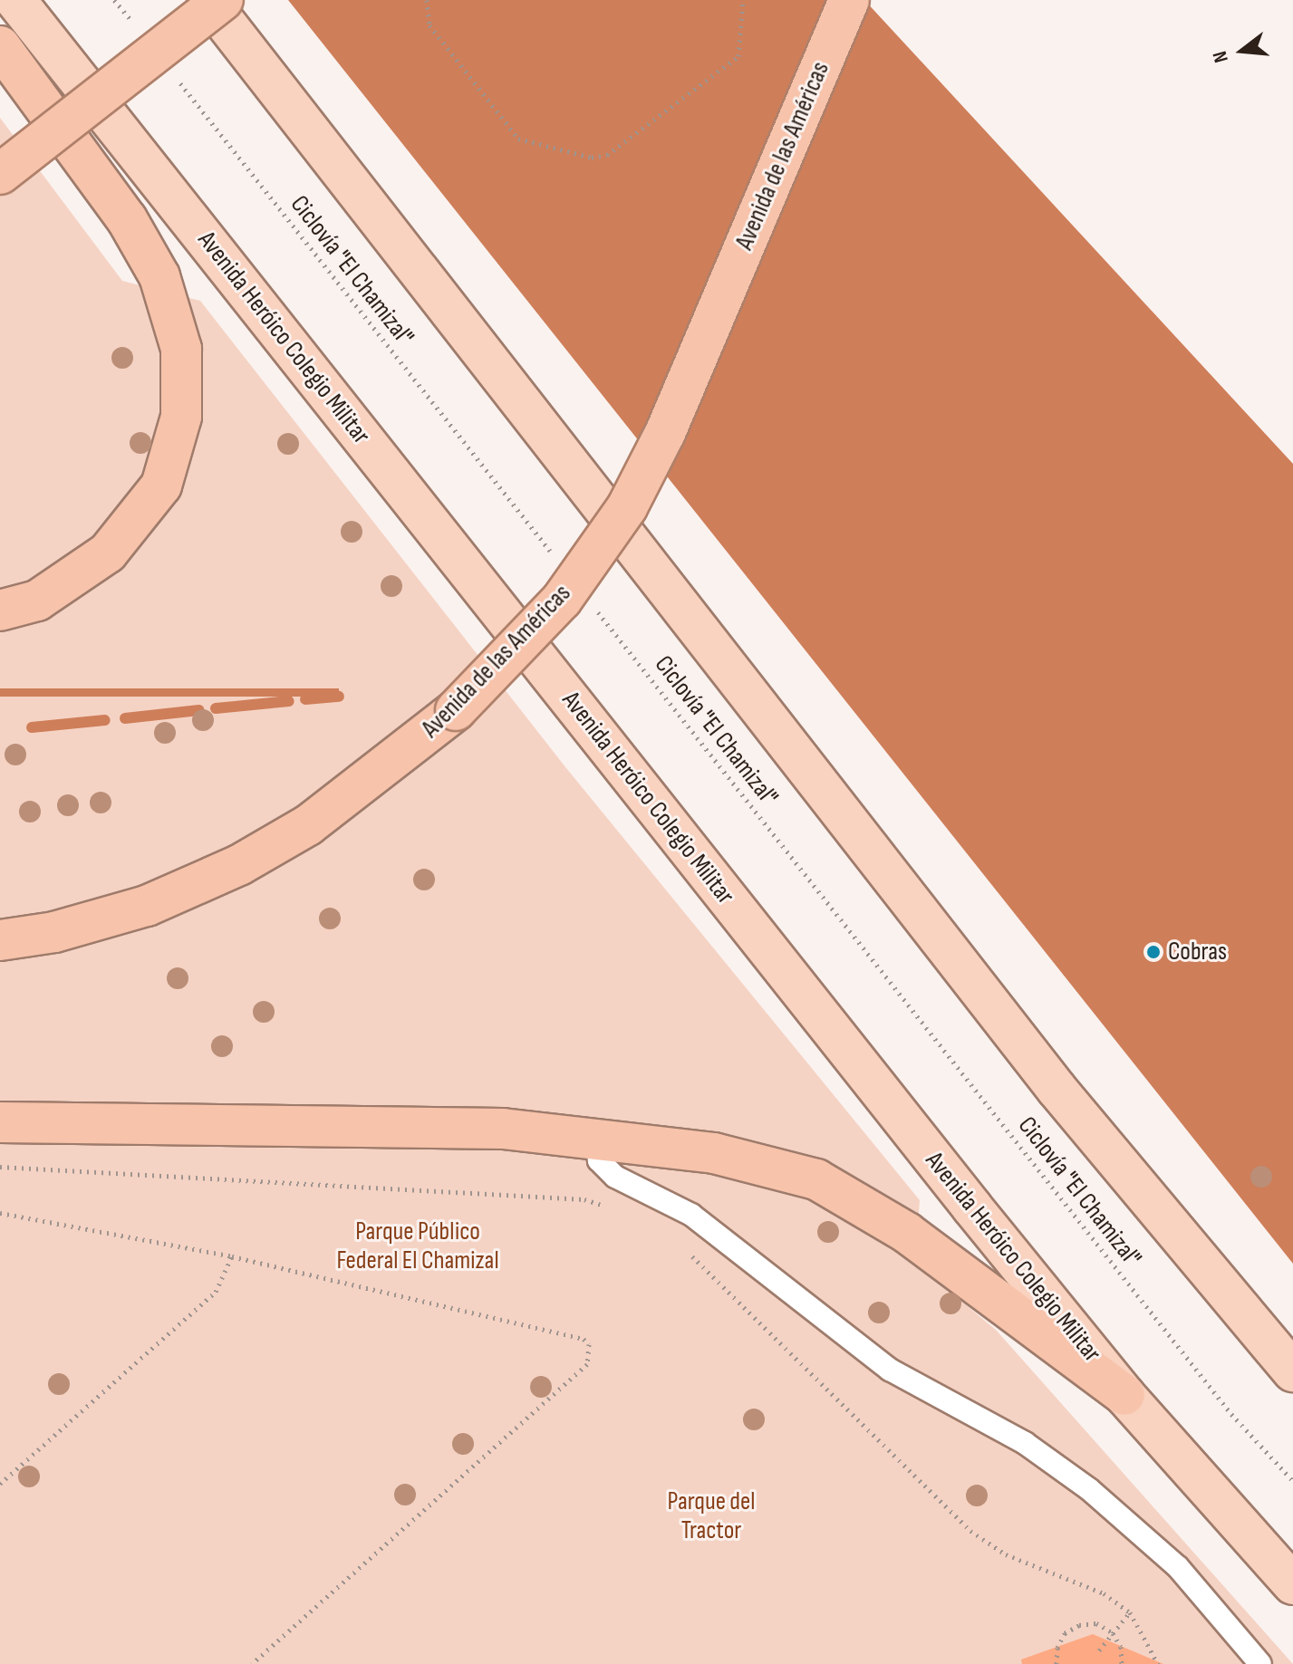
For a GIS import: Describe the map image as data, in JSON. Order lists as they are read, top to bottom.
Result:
{
  "streets": {
    "highway": ["Avenida de las Américas"],
    "main road": ["Avenida Heróico Colegio Militar"],
    "path": ["Ciclovía \"El Chamizal\""]
  },
  "parks": ["Parque Público Federal El Chamizal", "Parque del Tractor"],
  "places": ["Cobras"],
  "north": "left"
}
